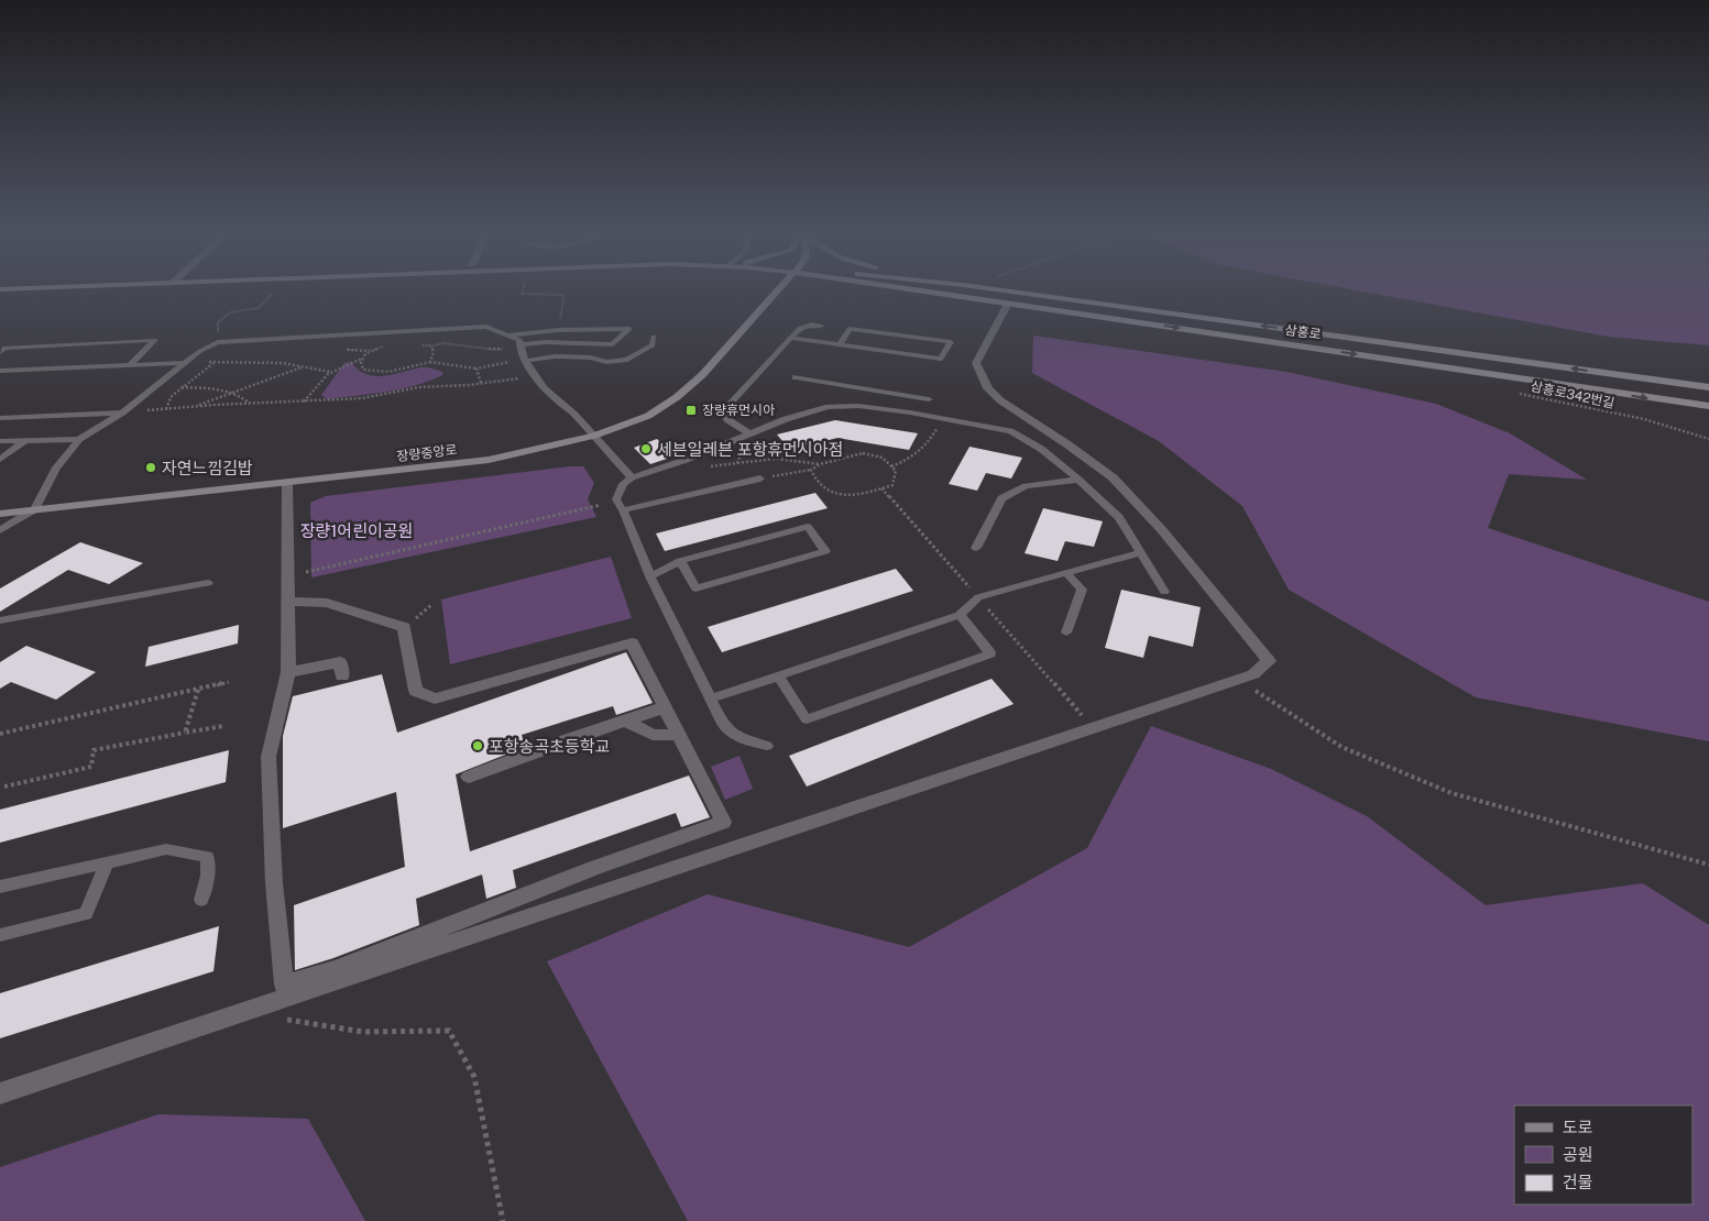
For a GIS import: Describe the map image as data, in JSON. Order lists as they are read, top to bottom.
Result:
{
  "streets": {
    "main road": ["삼흥로", "장량중앙로"],
    "path": ["삼흥로342번길"]
  },
  "parks": ["장량1어린이공원"],
  "places": {
    "transit": ["장량휴먼시아"],
    "other": ["세븐일레븐 포항휴먼시아점", "자연느낌김밥", "포항송곡초등학교"]
  },
  "legend": ["도로", "공원", "건물"]
}
